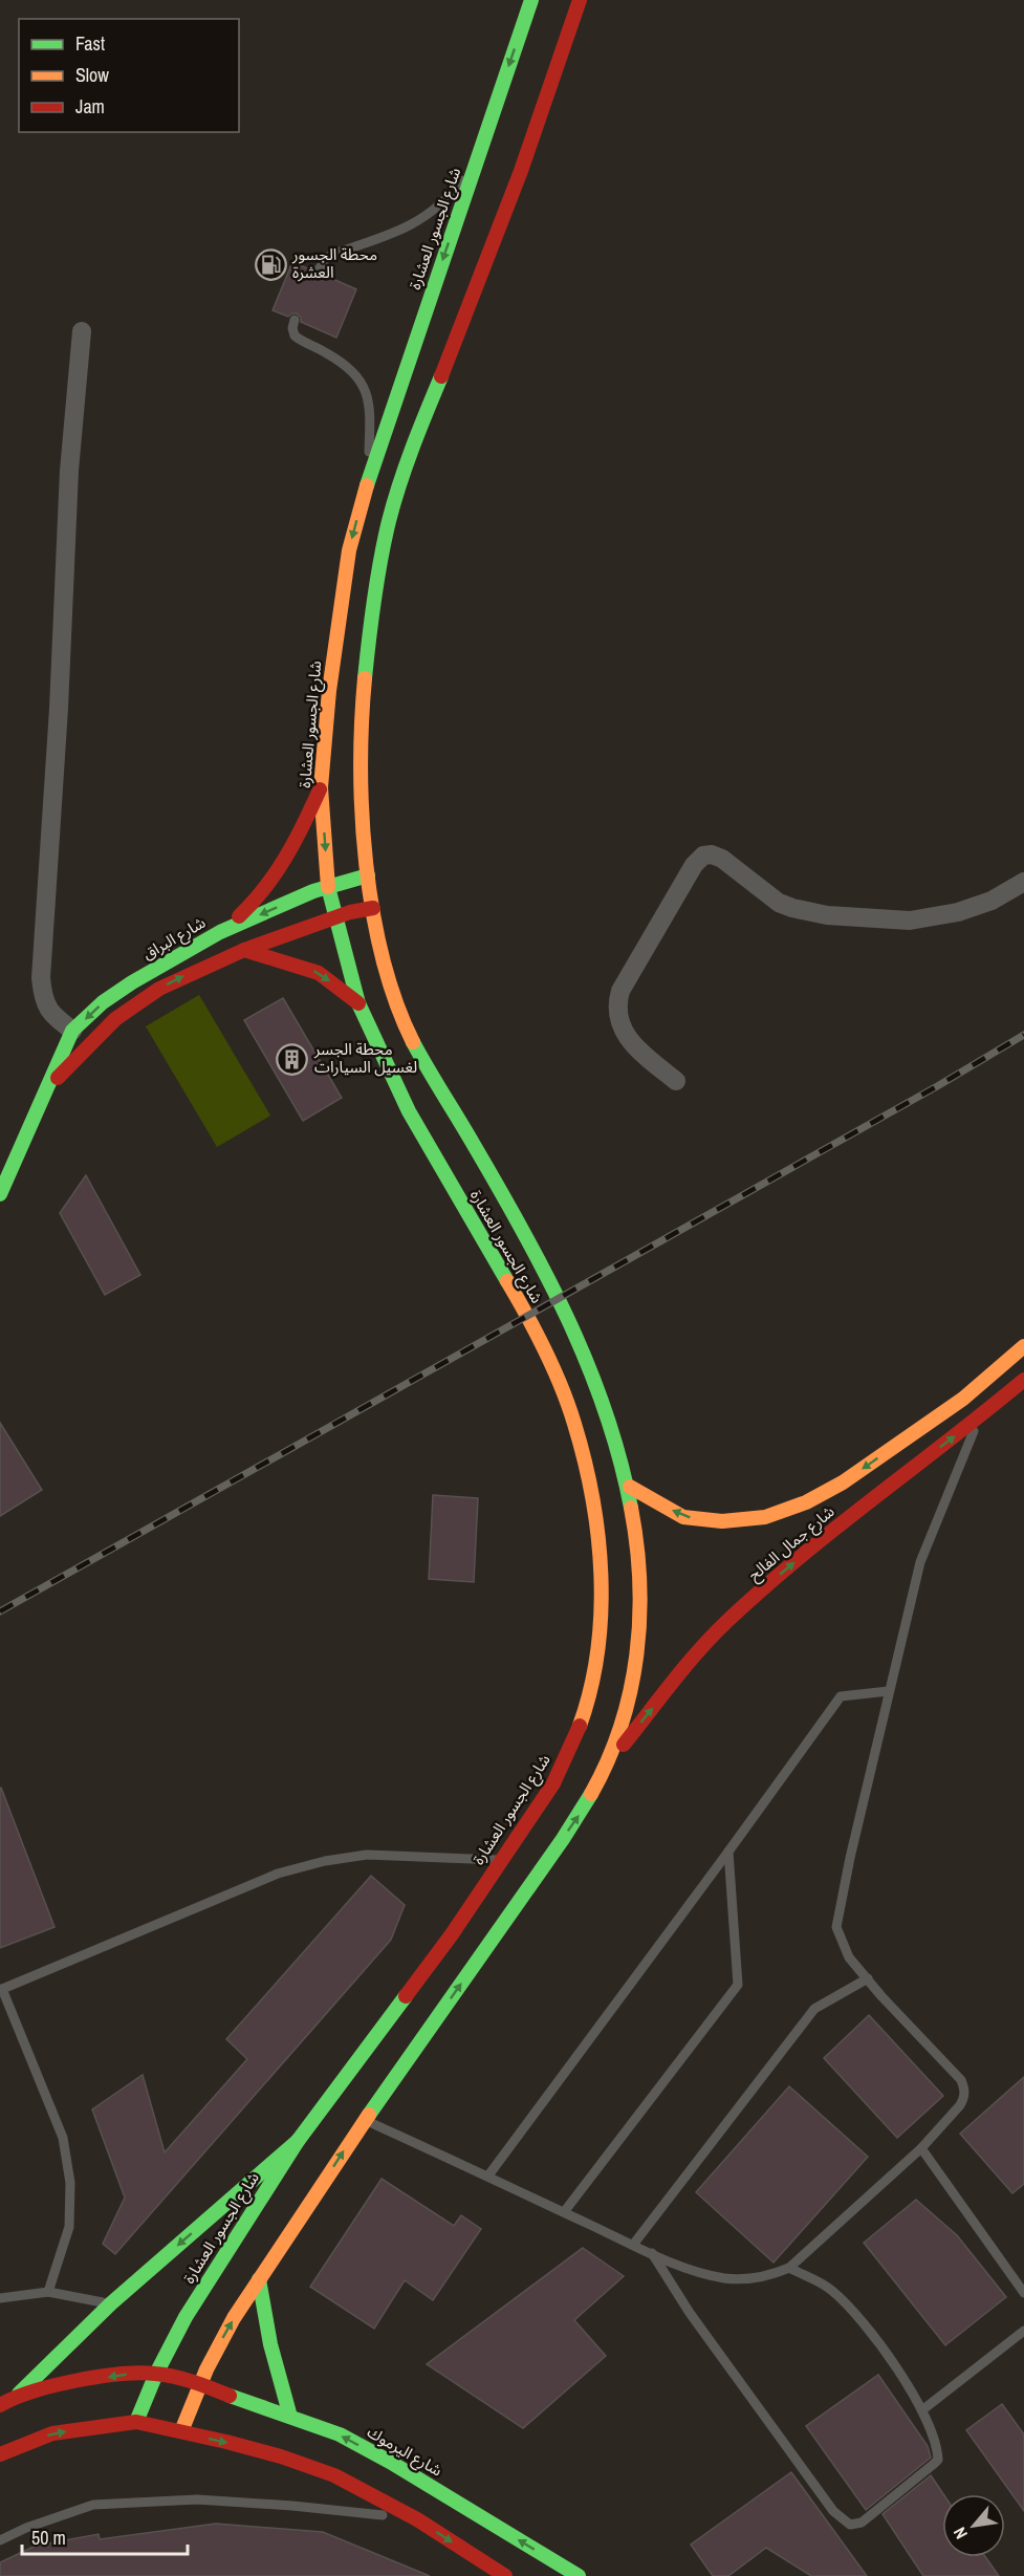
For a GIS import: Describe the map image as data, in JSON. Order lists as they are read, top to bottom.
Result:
{
  "streets": {
    "main road": [
      "شارع الجسور العشارة",
      "شارع البراق",
      "شارع جمال الفالح",
      "شارع اليرموك"
    ]
  },
  "crossings": [
    ["شارع الجسور العشارة", "شارع البراق"],
    ["شارع الجسور العشارة", "شارع جمال الفالح"],
    ["شارع الجسور العشارة", "شارع اليرموك"]
  ],
  "places": {
    "fuel station": ["محطة الجسور العشرة"],
    "building": ["محطة الجسر لغسيل السيارات"]
  },
  "legend": ["Fast", "Slow", "Jam"],
  "scale_bar": "50 m",
  "north": "bottom left"
}
